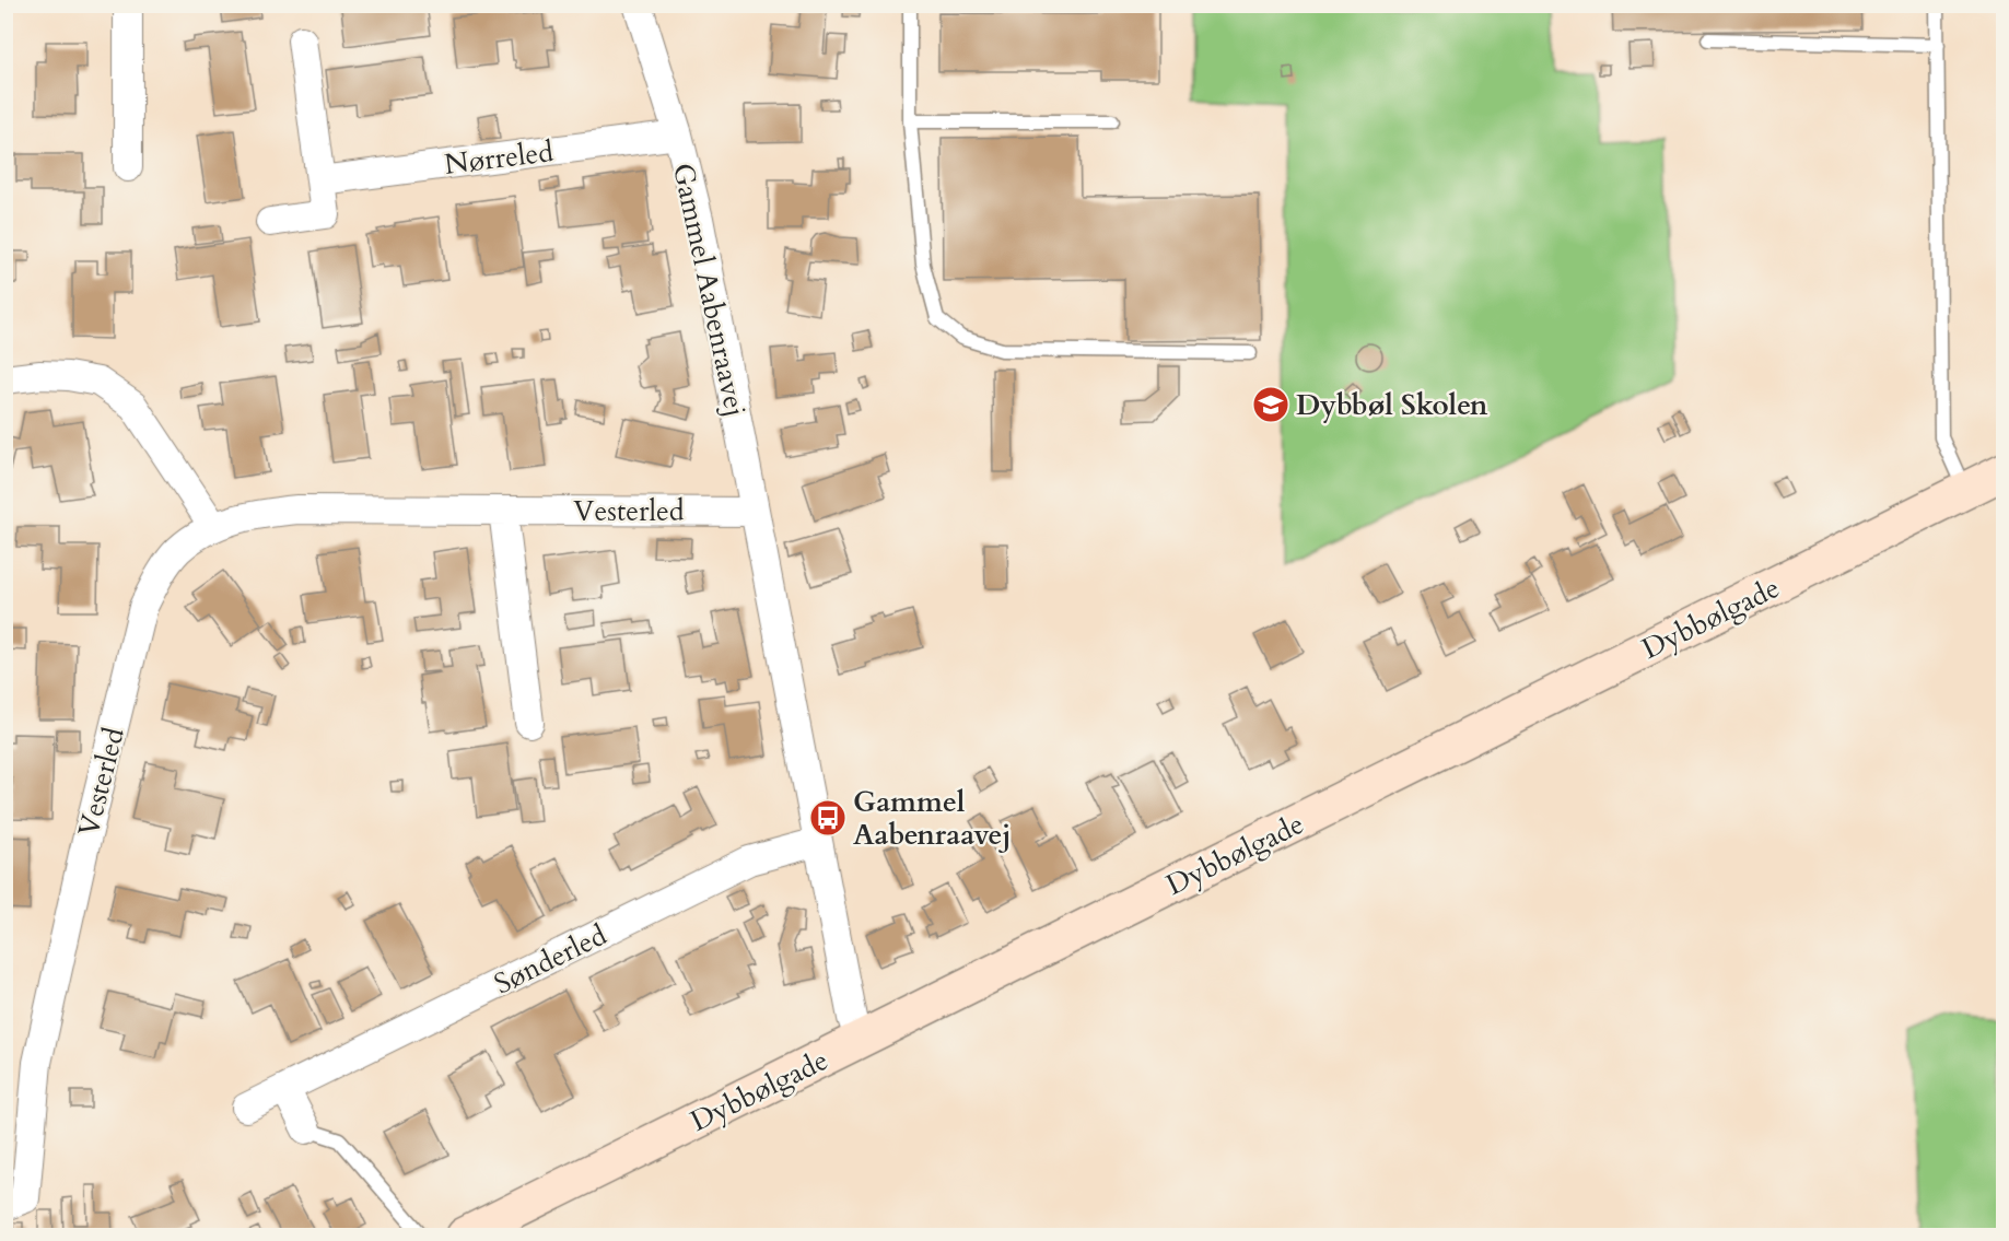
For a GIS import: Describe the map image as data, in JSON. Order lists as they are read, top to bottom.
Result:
{
  "streets": {
    "street": [
      "Nørreled",
      "Gammel Aabenraavej",
      "Vesterled",
      "Dybbølgade",
      "Sønderled"
    ]
  },
  "crossings": [
    ["Nørreled", "Gammel Aabenraavej"],
    ["Gammel Aabenraavej", "Vesterled"],
    ["Gammel Aabenraavej", "Dybbølgade"],
    ["Gammel Aabenraavej", "Sønderled"]
  ],
  "places": {
    "school or university": ["Dybbøl Skolen"],
    "bus stop": ["Gammel Aabenraavej"]
  }
}
